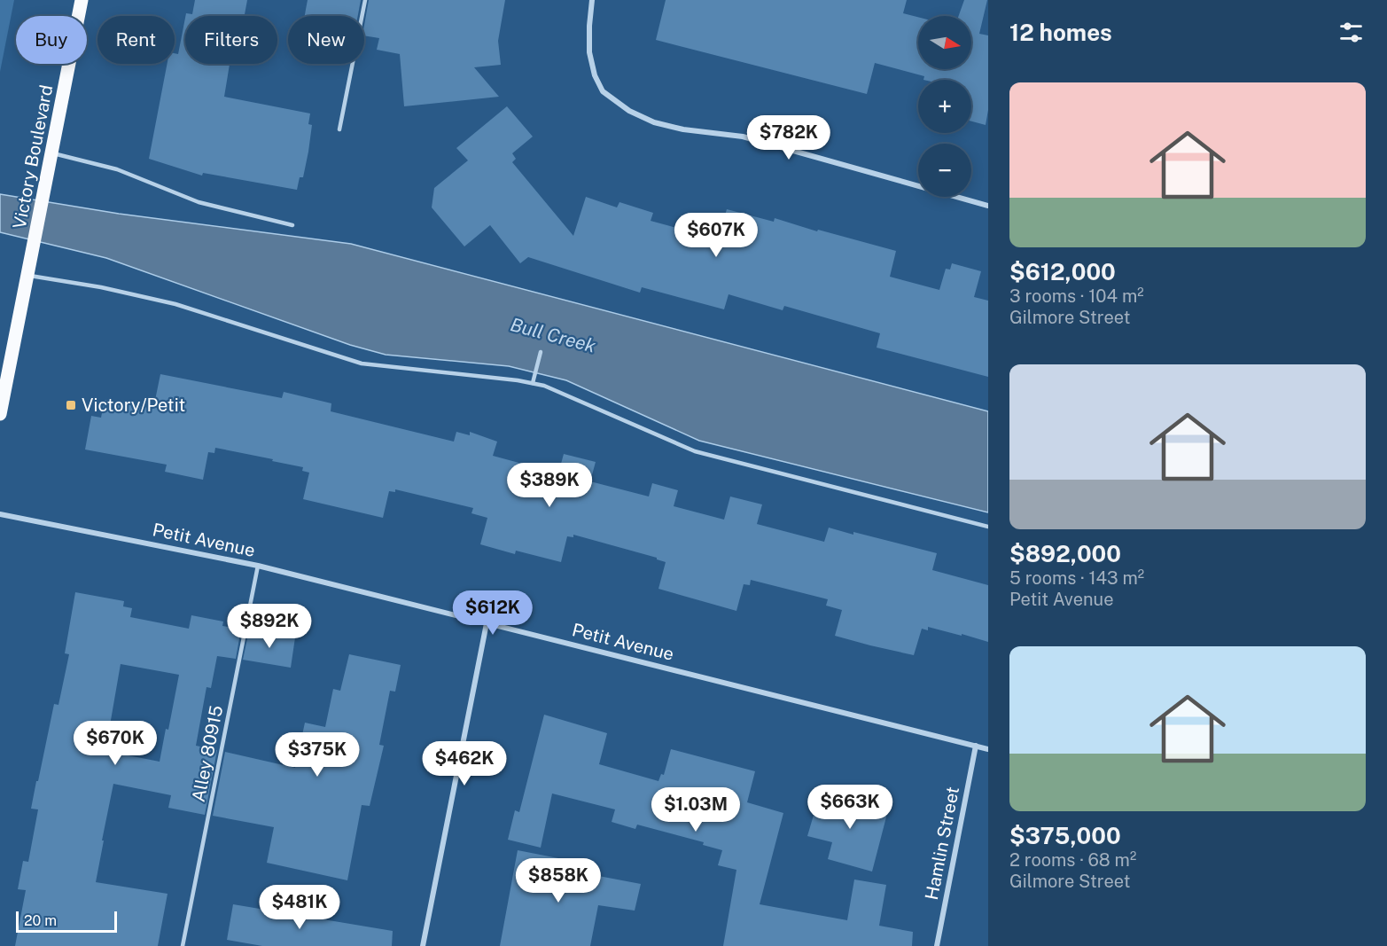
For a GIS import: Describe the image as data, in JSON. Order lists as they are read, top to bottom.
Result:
{
  "streets": {
    "main road": ["Victory Boulevard"],
    "street": ["Petit Avenue", "Hamlin Street"],
    "lane": ["Alley 80915"]
  },
  "crossings": [
    ["Petit Avenue", "Alley 80915"],
    ["Petit Avenue", "Hamlin Street"]
  ],
  "water": ["Bull Creek"],
  "places": {
    "transit": ["Victory/Petit"]
  },
  "scale_bar": "20 m",
  "north": "right",
  "page": {
    "heading": "12 homes",
    "map_buttons": ["+", "−"],
    "chip": [
      "Buy",
      "Rent",
      "Filters",
      "New"
    ],
    "list": [
      {
        "name": "$612,000",
        "note": "3 rooms · 104 m² · Gilmore Street"
      },
      {
        "name": "$892,000",
        "note": "5 rooms · 143 m² · Petit Avenue"
      },
      {
        "name": "$375,000",
        "note": "2 rooms · 68 m² · Gilmore Street"
      }
    ],
    "price": [
      "$782K",
      "$607K",
      "$389K",
      "$612K",
      "$892K",
      "$670K",
      "$375K",
      "$462K",
      "$663K",
      "$1.03M",
      "$858K",
      "$481K"
    ],
    "scale": "20 m"
  }
}
